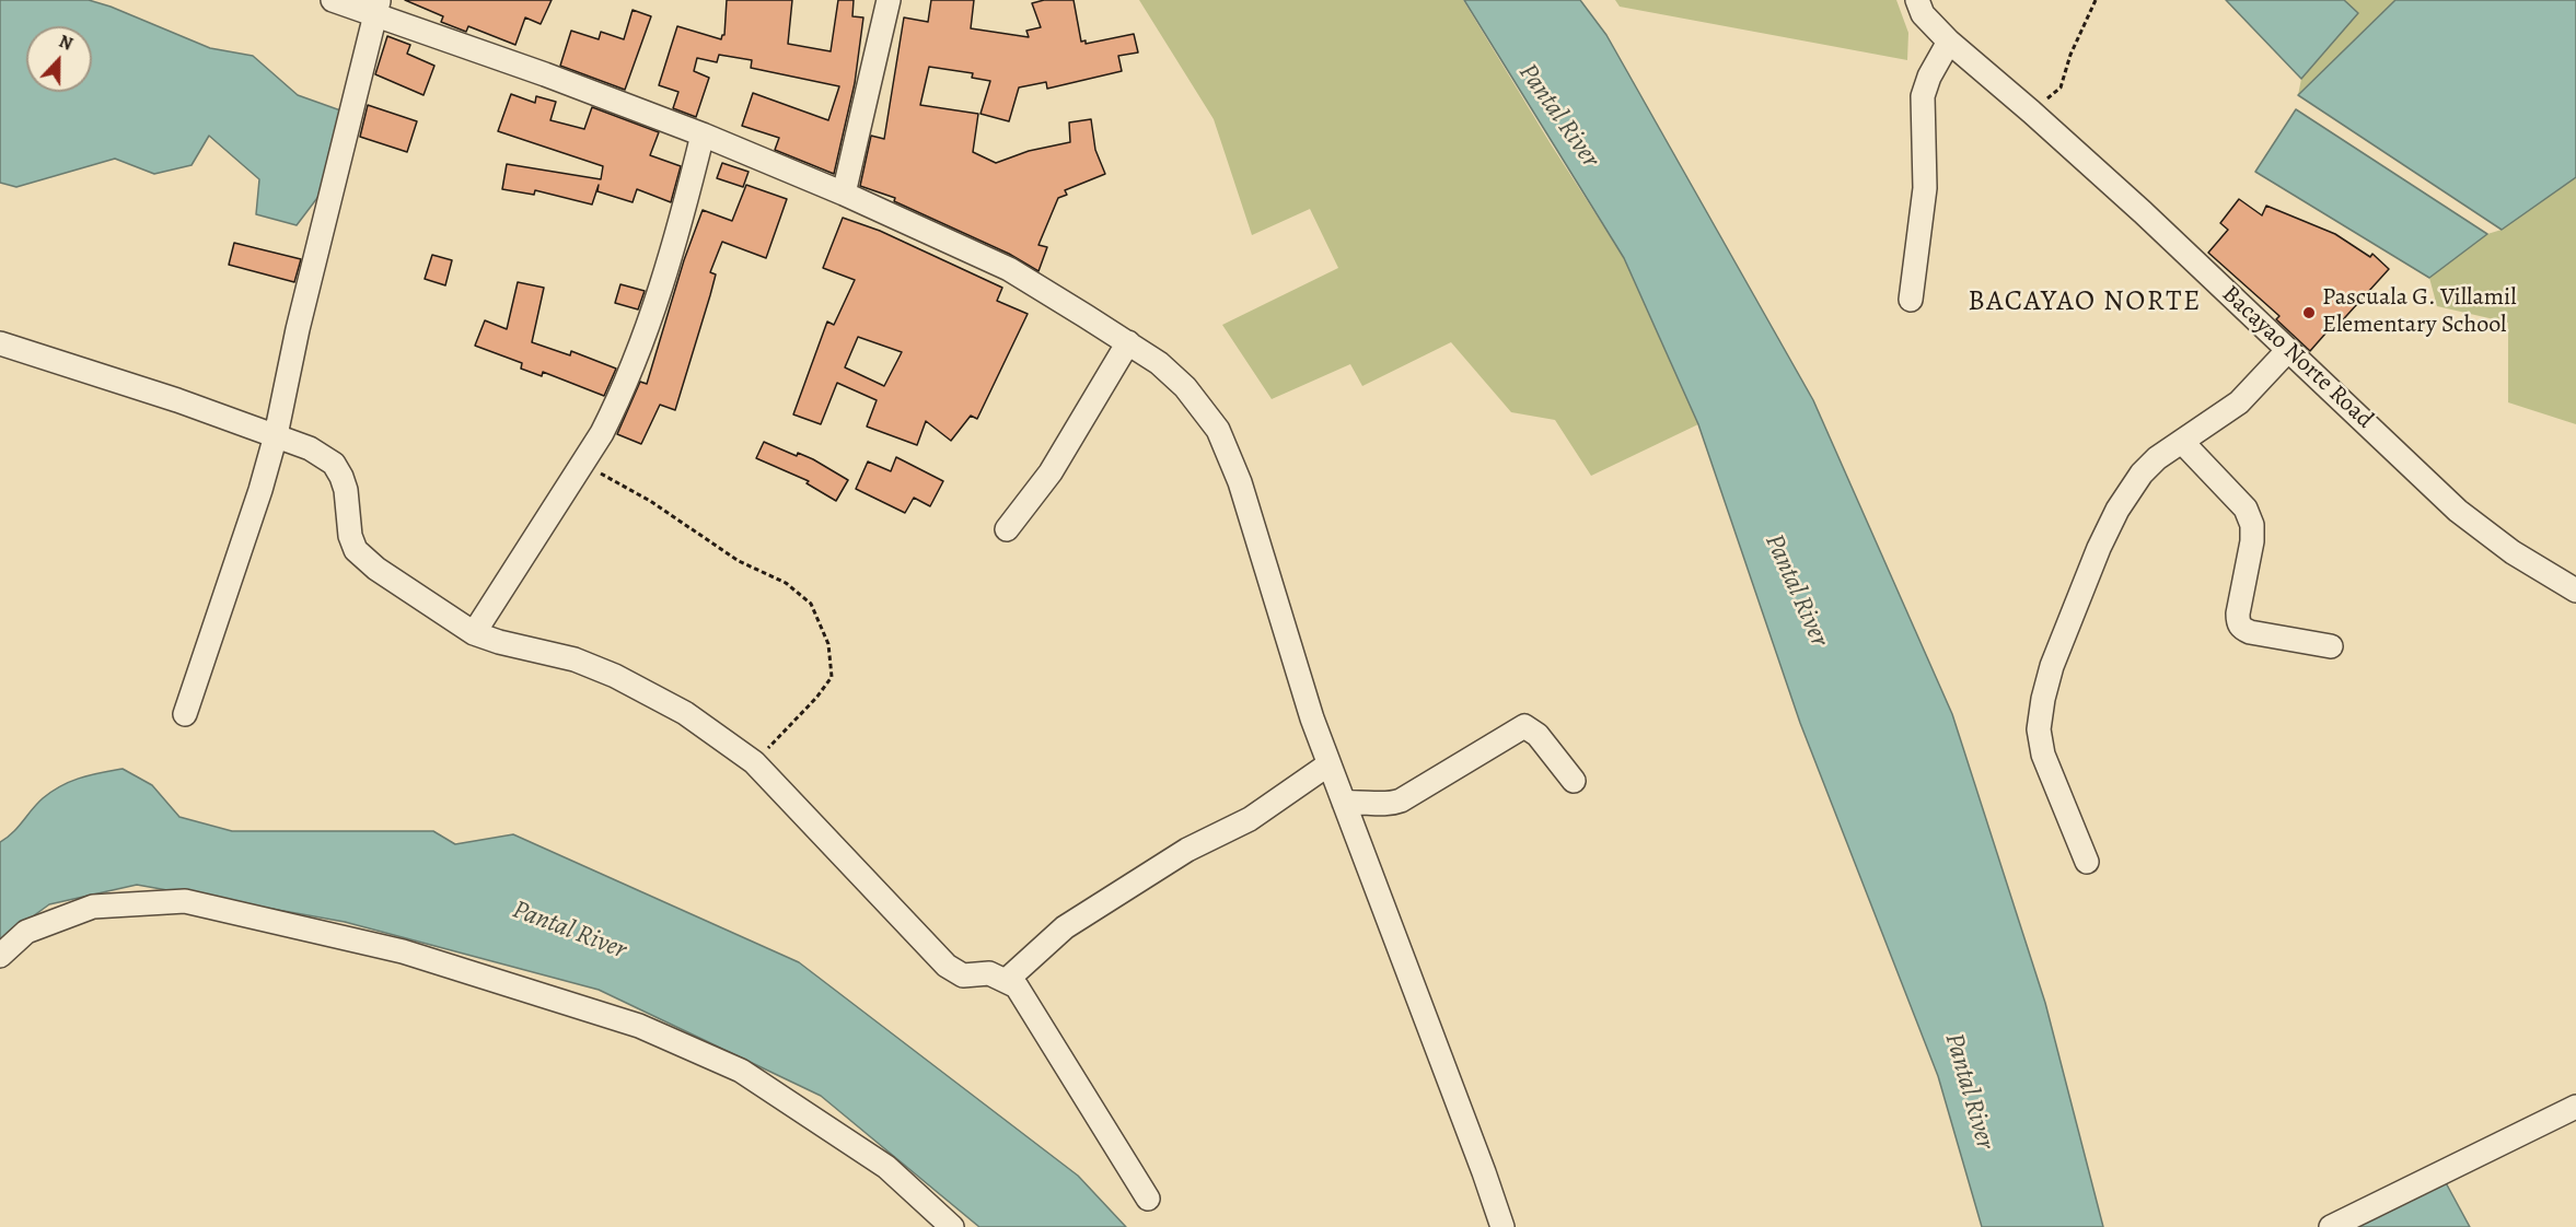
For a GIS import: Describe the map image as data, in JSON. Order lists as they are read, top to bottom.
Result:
{
  "streets": {
    "street": ["Bacayao Norte Road"]
  },
  "districts": ["BACAYAO NORTE"],
  "water": ["Pantal River"],
  "places": ["Pascuala G. Villamil Elementary School"],
  "north": "top"
}
